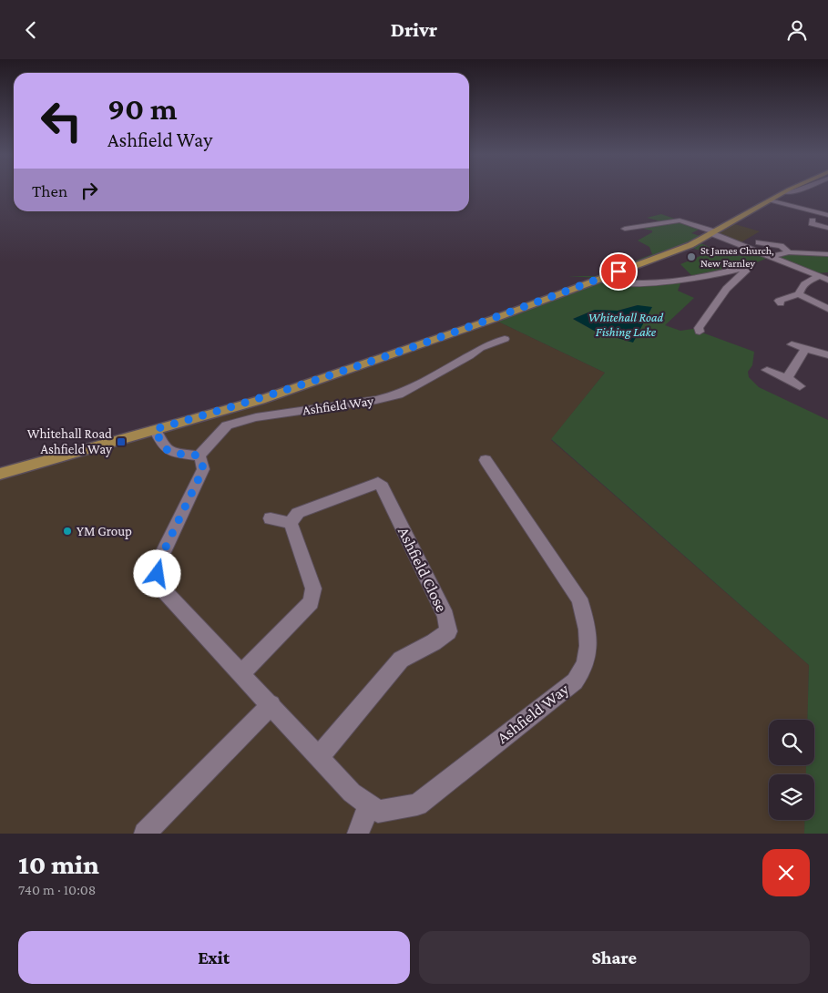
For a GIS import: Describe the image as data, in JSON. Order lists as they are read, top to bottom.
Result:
{
  "streets": {
    "street": ["Ashfield Way", "Ashfield Close"]
  },
  "crossings": [
    ["Ashfield Way", "Ashfield Close"]
  ],
  "water": ["Whitehall Road Fishing Lake"],
  "places": {
    "other": ["St James Church, New Farnley", "YM Group"],
    "transit": ["Whitehall Road Ashfield Way"]
  },
  "page": {
    "header": "Drivr",
    "turn": ["90 m", "Ashfield Way"],
    "then": "Then",
    "heading": ["10 min", "740 m · 10:08"],
    "buttons": ["Exit", "Share"]
  }
}
